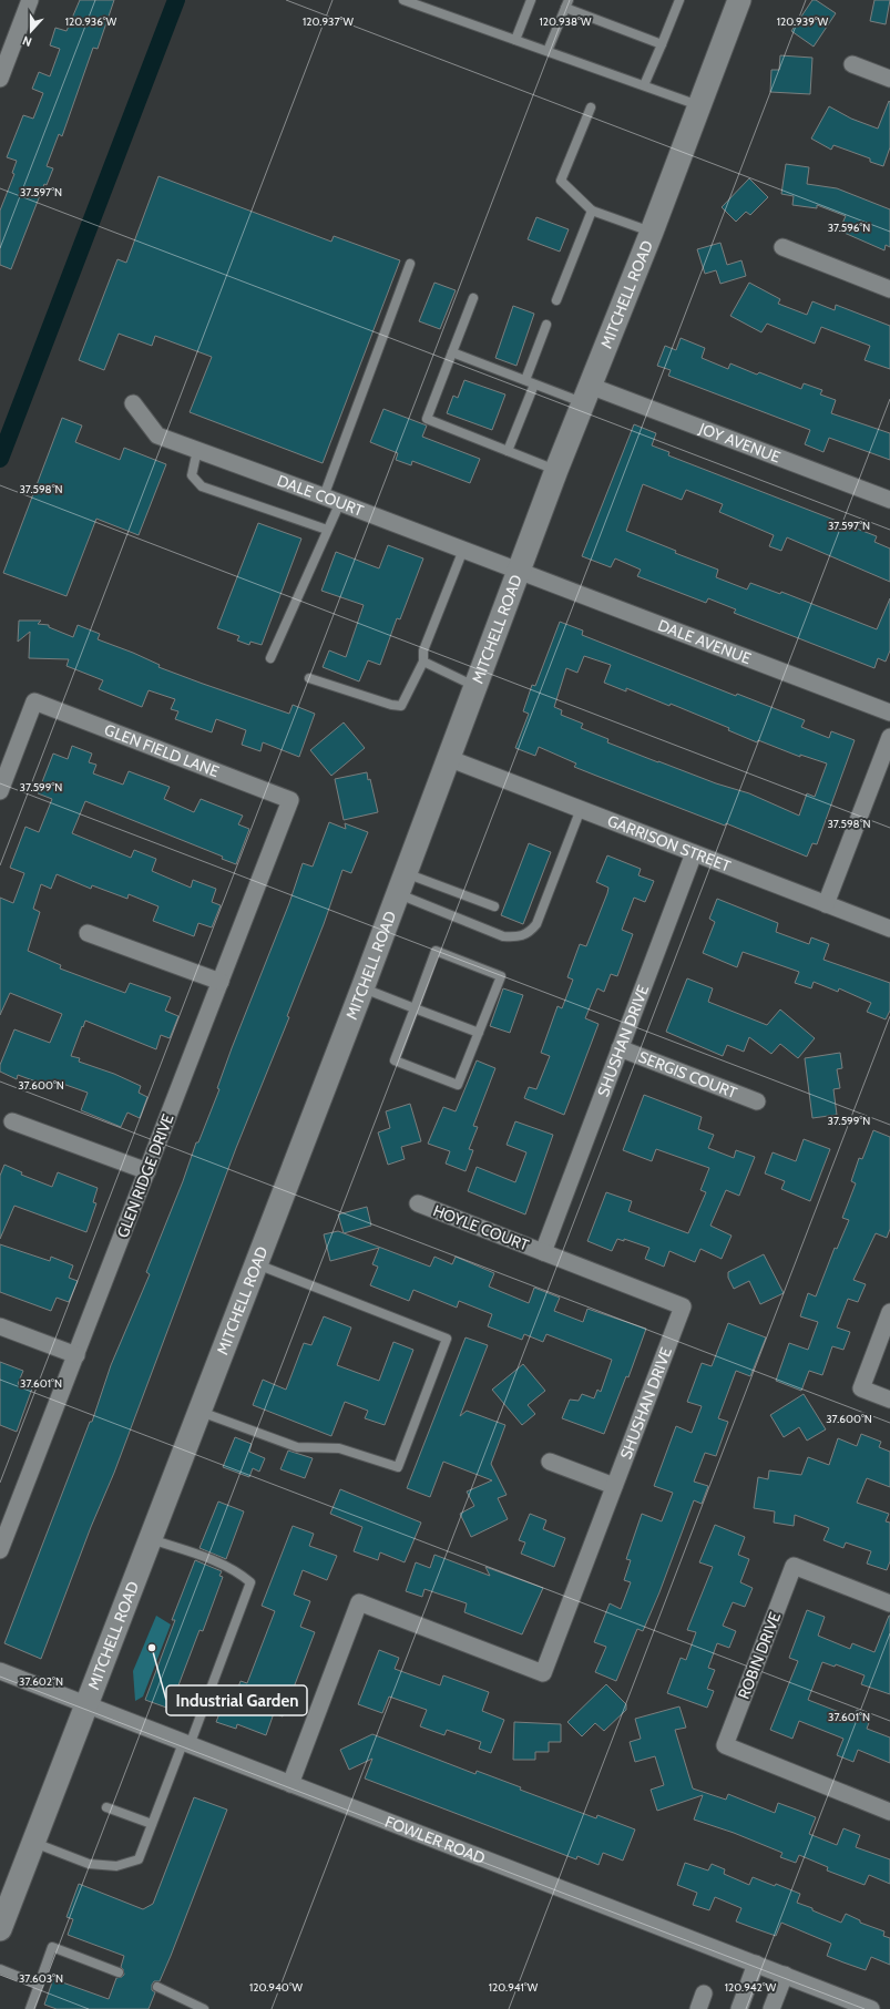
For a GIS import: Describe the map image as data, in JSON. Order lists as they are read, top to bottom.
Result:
{
  "streets": {
    "main road": ["MITCHELL ROAD"],
    "street": [
      "JOY AVENUE",
      "DALE COURT",
      "DALE AVENUE",
      "GLEN FIELD LANE",
      "GARRISON STREET",
      "SHUSHAN DRIVE",
      "SERGIS COURT",
      "GLEN RIDGE DRIVE",
      "HOYLE COURT",
      "ROBIN DRIVE",
      "FOWLER ROAD"
    ]
  },
  "crossings": [
    ["MITCHELL ROAD", "JOY AVENUE"],
    ["MITCHELL ROAD", "DALE COURT"],
    ["MITCHELL ROAD", "DALE AVENUE"],
    ["MITCHELL ROAD", "GARRISON STREET"],
    ["MITCHELL ROAD", "FOWLER ROAD"],
    ["DALE COURT", "DALE AVENUE"],
    ["GLEN FIELD LANE", "GLEN RIDGE DRIVE"],
    ["GARRISON STREET", "SHUSHAN DRIVE"],
    ["SHUSHAN DRIVE", "SERGIS COURT"],
    ["SHUSHAN DRIVE", "HOYLE COURT"],
    ["SHUSHAN DRIVE", "FOWLER ROAD"]
  ],
  "places": ["Industrial Garden"],
  "north": "bottom",
  "coordinates": [
    "120.936°W",
    "120.937°W",
    "120.939°W",
    "120.938°W",
    "37.597°N",
    "37.596°N",
    "37.598°N",
    "37.599°N",
    "37.600°N",
    "37.601°N",
    "37.602°N",
    "37.603°N",
    "120.940°W",
    "120.941°W",
    "120.942°W"
  ]
}
